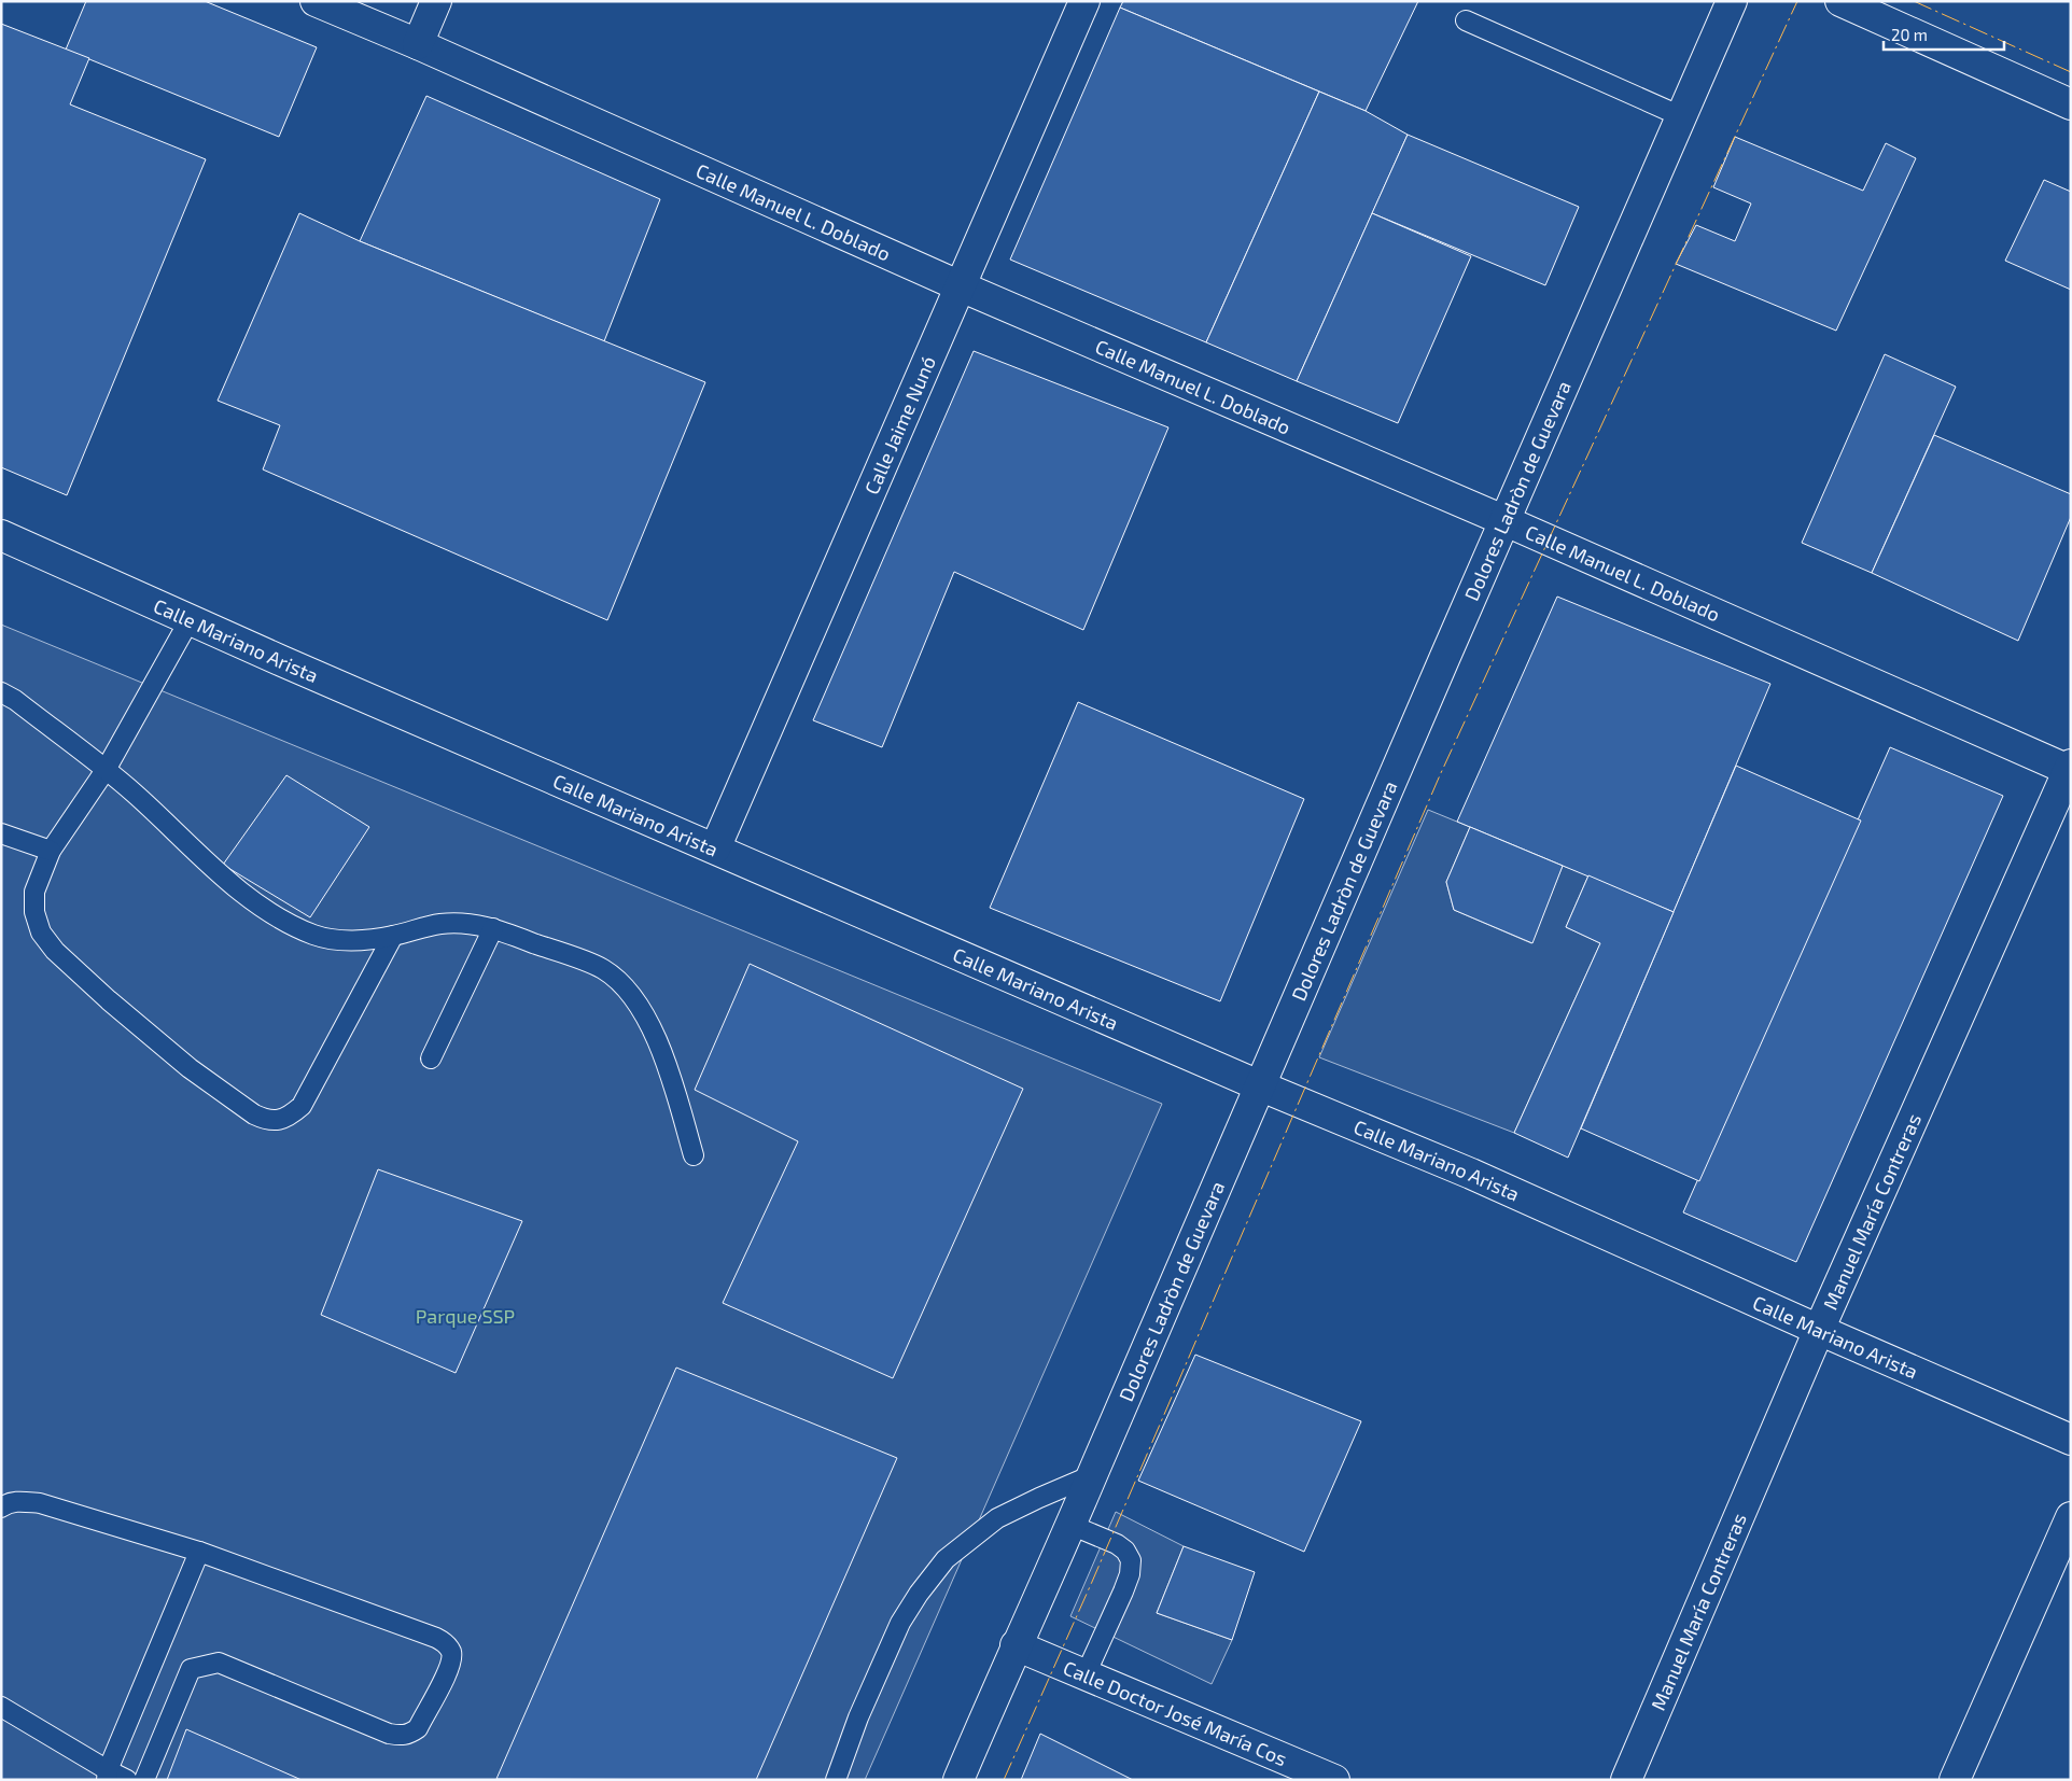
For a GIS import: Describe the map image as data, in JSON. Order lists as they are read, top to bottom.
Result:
{
  "streets": {
    "street": [
      "Calle Manuel L. Doblado",
      "Calle Jaime Nunó",
      "Dolores Ladròn de Guevara",
      "Calle Mariano Arista",
      "Manuel María Contreras",
      "Calle Doctor José María Cos"
    ]
  },
  "crossings": [
    ["Calle Manuel L. Doblado", "Calle Jaime Nunó"],
    ["Calle Manuel L. Doblado", "Dolores Ladròn de Guevara"],
    ["Calle Manuel L. Doblado", "Manuel María Contreras"],
    ["Calle Jaime Nunó", "Calle Mariano Arista"],
    ["Dolores Ladròn de Guevara", "Calle Mariano Arista"],
    ["Dolores Ladròn de Guevara", "Calle Doctor José María Cos"],
    ["Calle Mariano Arista", "Manuel María Contreras"]
  ],
  "parks": ["Parque SSP"],
  "scale_bar": "20 m"
}
